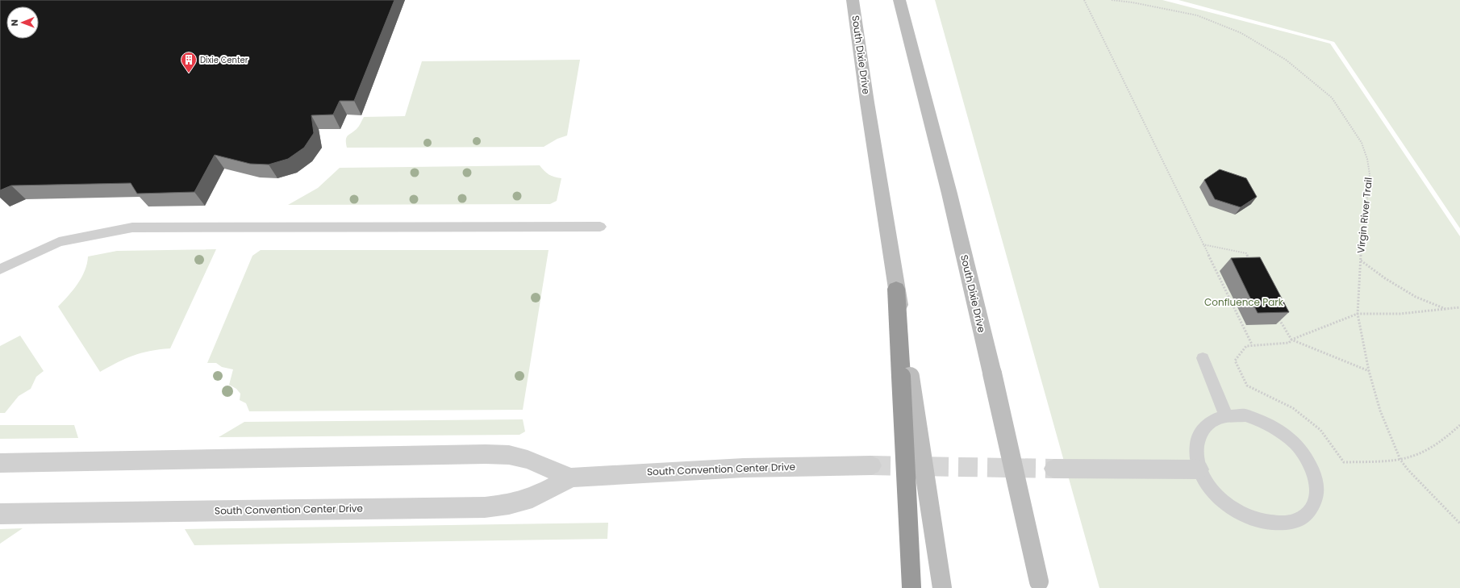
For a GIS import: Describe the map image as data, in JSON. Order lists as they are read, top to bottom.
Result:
{
  "streets": {
    "main road": ["South Dixie Drive"],
    "street": ["South Convention Center Drive"],
    "path": ["Virgin River Trail"]
  },
  "parks": ["Confluence Park"],
  "places": {
    "building": ["Dixie Center"]
  },
  "north": "left"
}
